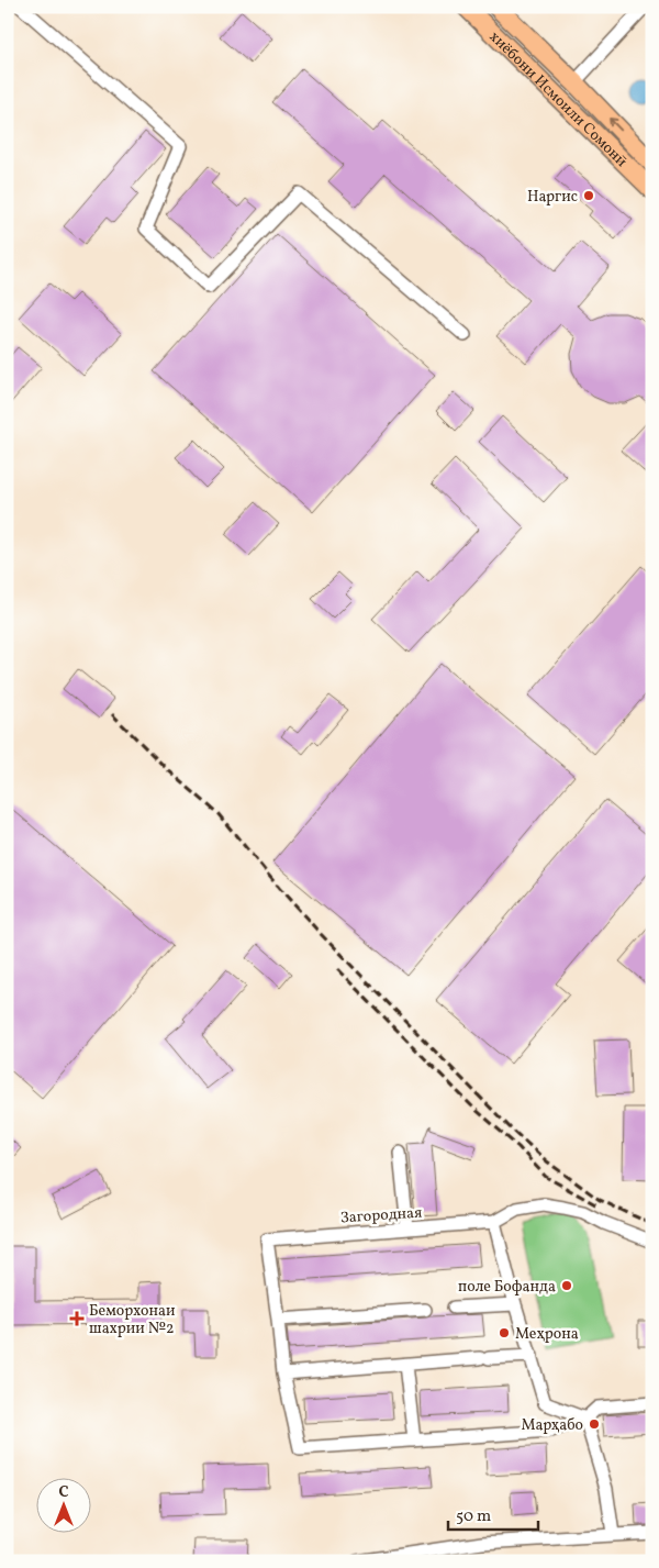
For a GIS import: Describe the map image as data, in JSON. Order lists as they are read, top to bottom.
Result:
{
  "streets": {
    "highway": ["хиёбони Исмоили Сомонӣ"],
    "street": ["Загородная"]
  },
  "places": {
    "other": [
      "Наргис",
      "поле Бофанда",
      "Меҳрона",
      "Марҳабо"
    ],
    "health": ["Беморхонаи шахрии №2"]
  },
  "scale_bar": "50 m",
  "north": "top"
}
